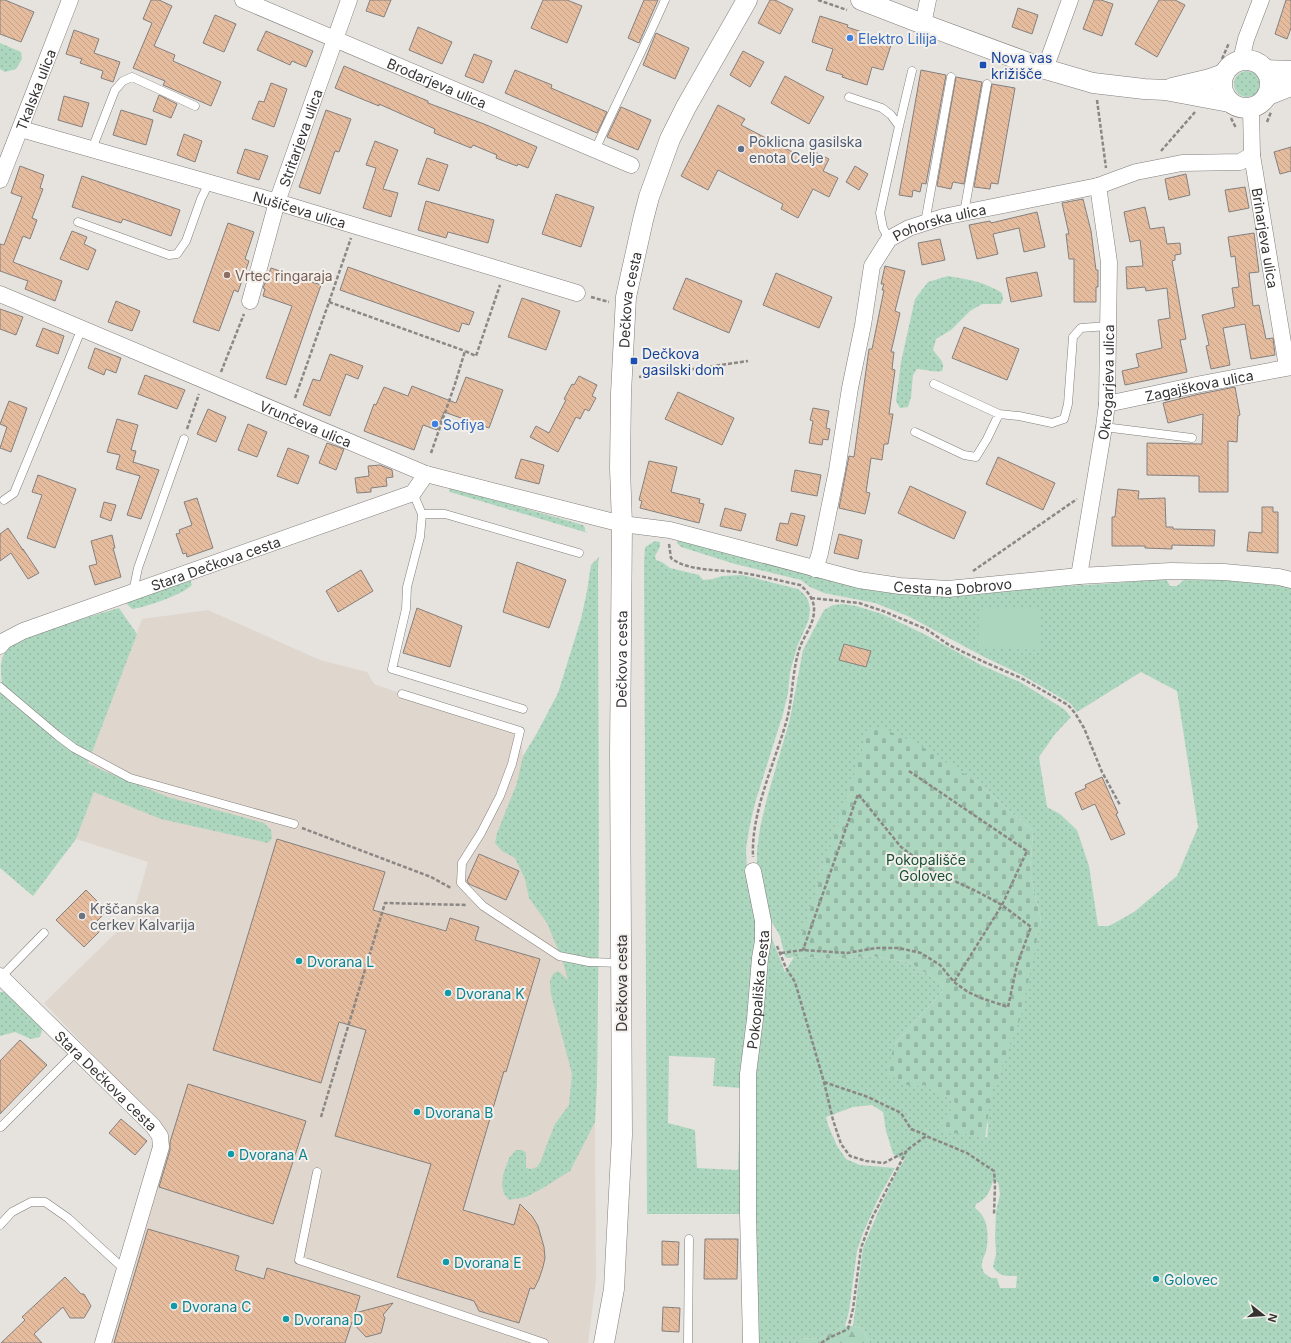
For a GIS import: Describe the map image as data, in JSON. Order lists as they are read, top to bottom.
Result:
{
  "streets": {
    "street": [
      "Brodarjeva ulica",
      "Tkalska ulica",
      "Stritarjeva ulica",
      "Nušičeva ulica",
      "Pohorska ulica",
      "Brinarjeva ulica",
      "Dečkova cesta",
      "Okrogarjeva ulica",
      "Zagajškova ulica",
      "Vrunčeva ulica",
      "Stara Dečkova cesta",
      "Cesta na Dobrovo",
      "Pokopališka cesta"
    ]
  },
  "crossings": [
    ["Brodarjeva ulica", "Stritarjeva ulica"],
    ["Tkalska ulica", "Nušičeva ulica"],
    ["Stritarjeva ulica", "Nušičeva ulica"],
    ["Pohorska ulica", "Brinarjeva ulica"],
    ["Pohorska ulica", "Okrogarjeva ulica"],
    ["Pohorska ulica", "Cesta na Dobrovo"],
    ["Brinarjeva ulica", "Zagajškova ulica"],
    ["Dečkova cesta", "Vrunčeva ulica"],
    ["Dečkova cesta", "Cesta na Dobrovo"],
    ["Okrogarjeva ulica", "Zagajškova ulica"],
    ["Okrogarjeva ulica", "Cesta na Dobrovo"],
    ["Vrunčeva ulica", "Cesta na Dobrovo"]
  ],
  "parks": ["Pokopališče Golovec"],
  "places": {
    "other": [
      "Elektro Lilija",
      "Poklicna gasilska enota Celje",
      "Vrtec ringaraja",
      "Sofiya",
      "Krščanska cerkev Kalvarija",
      "Dvorana L",
      "Dvorana K",
      "Dvorana B",
      "Dvorana A",
      "Dvorana E",
      "Golovec",
      "Dvorana C",
      "Dvorana D"
    ],
    "transit": ["Nova vas križišče", "Dečkova gasilski dom"]
  },
  "north": "right"
}
